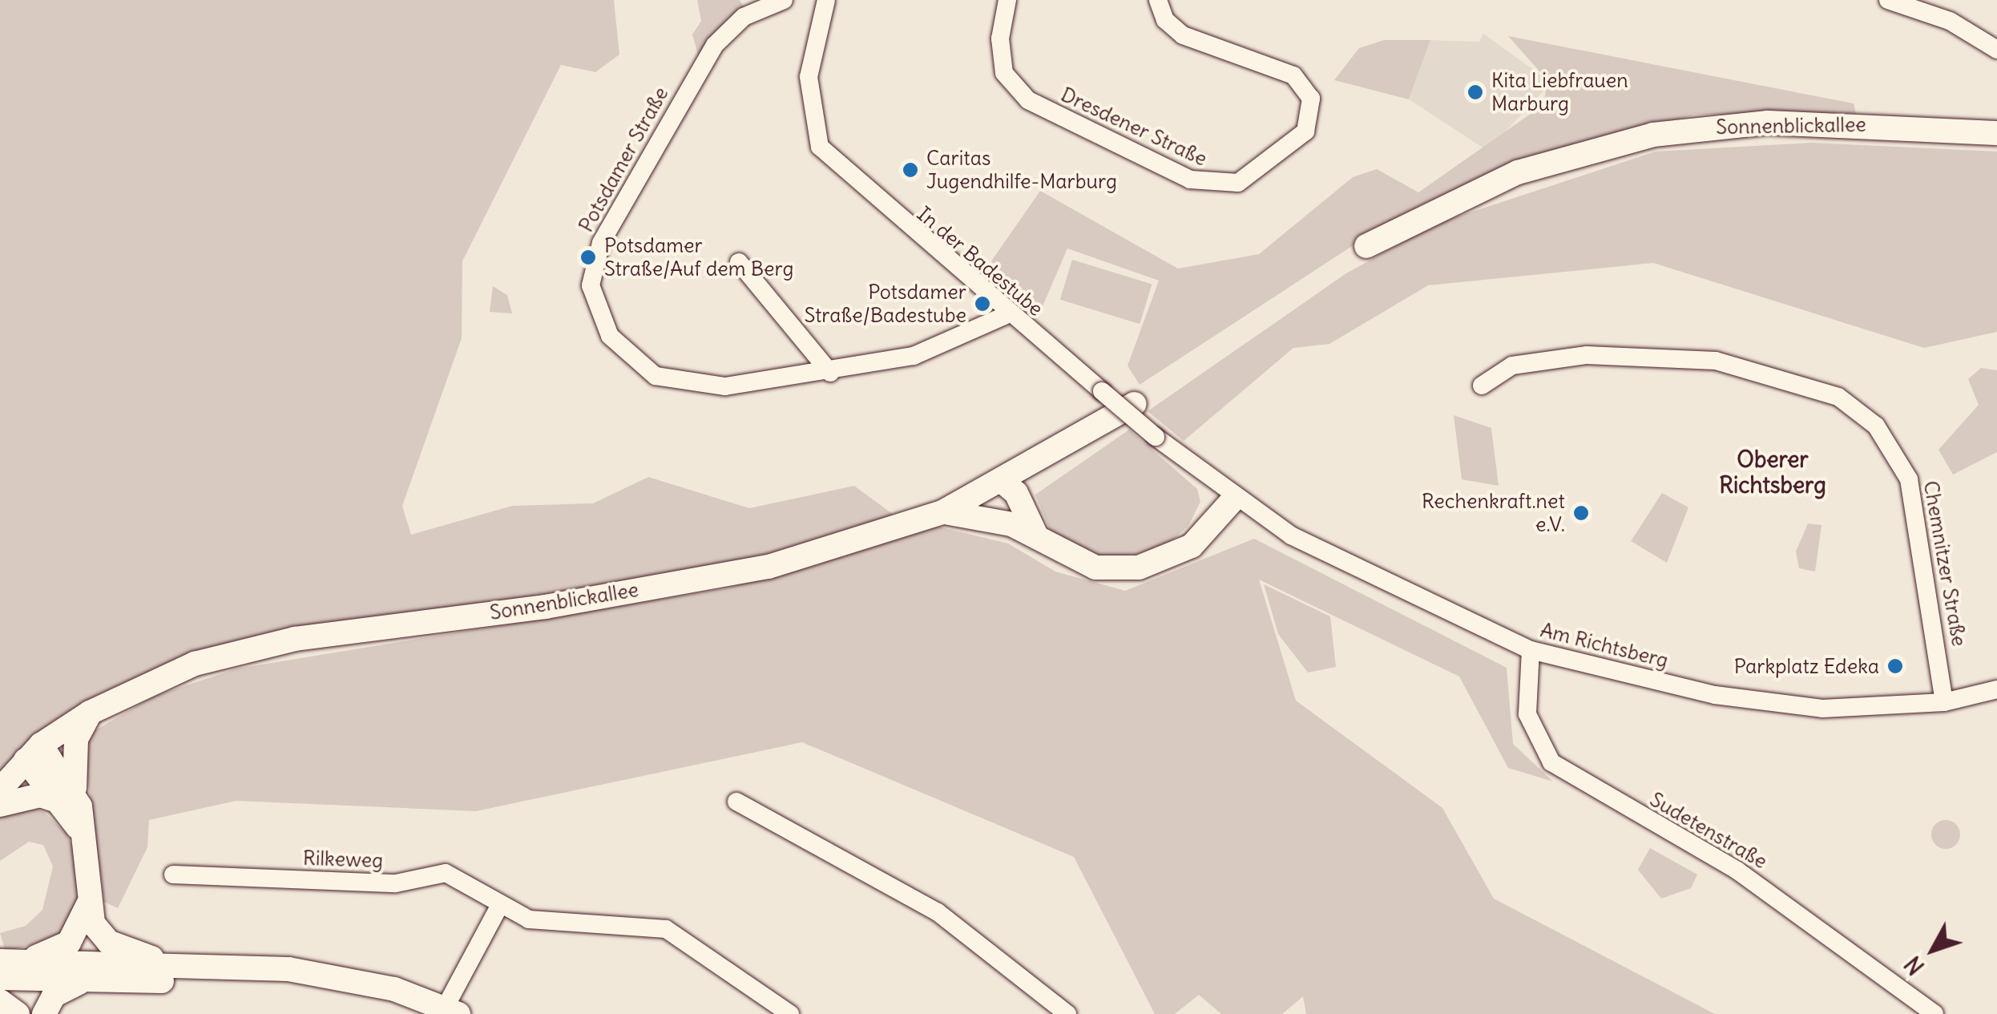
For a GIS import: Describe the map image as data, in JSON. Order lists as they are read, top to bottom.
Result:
{
  "streets": {
    "main road": ["Sonnenblickallee"],
    "street": [
      "Dresdener Straße",
      "Potsdamer Straße",
      "In der Badestube",
      "Chemnitzer Straße",
      "Am Richtsberg",
      "Sudetenstraße",
      "Rilkeweg"
    ]
  },
  "crossings": [
    ["Potsdamer Straße", "In der Badestube"],
    ["In der Badestube", "Am Richtsberg"],
    ["Chemnitzer Straße", "Am Richtsberg"],
    ["Am Richtsberg", "Sudetenstraße"]
  ],
  "districts": ["Oberer Richtsberg"],
  "places": [
    "Kita Liebfrauen Marburg",
    "Caritas Jugendhilfe-Marburg",
    "Potsdamer Straße/Auf dem Berg",
    "Potsdamer Straße/Badestube",
    "Rechenkraft.net e.V.",
    "Parkplatz Edeka"
  ],
  "north": "bottom left"
}
